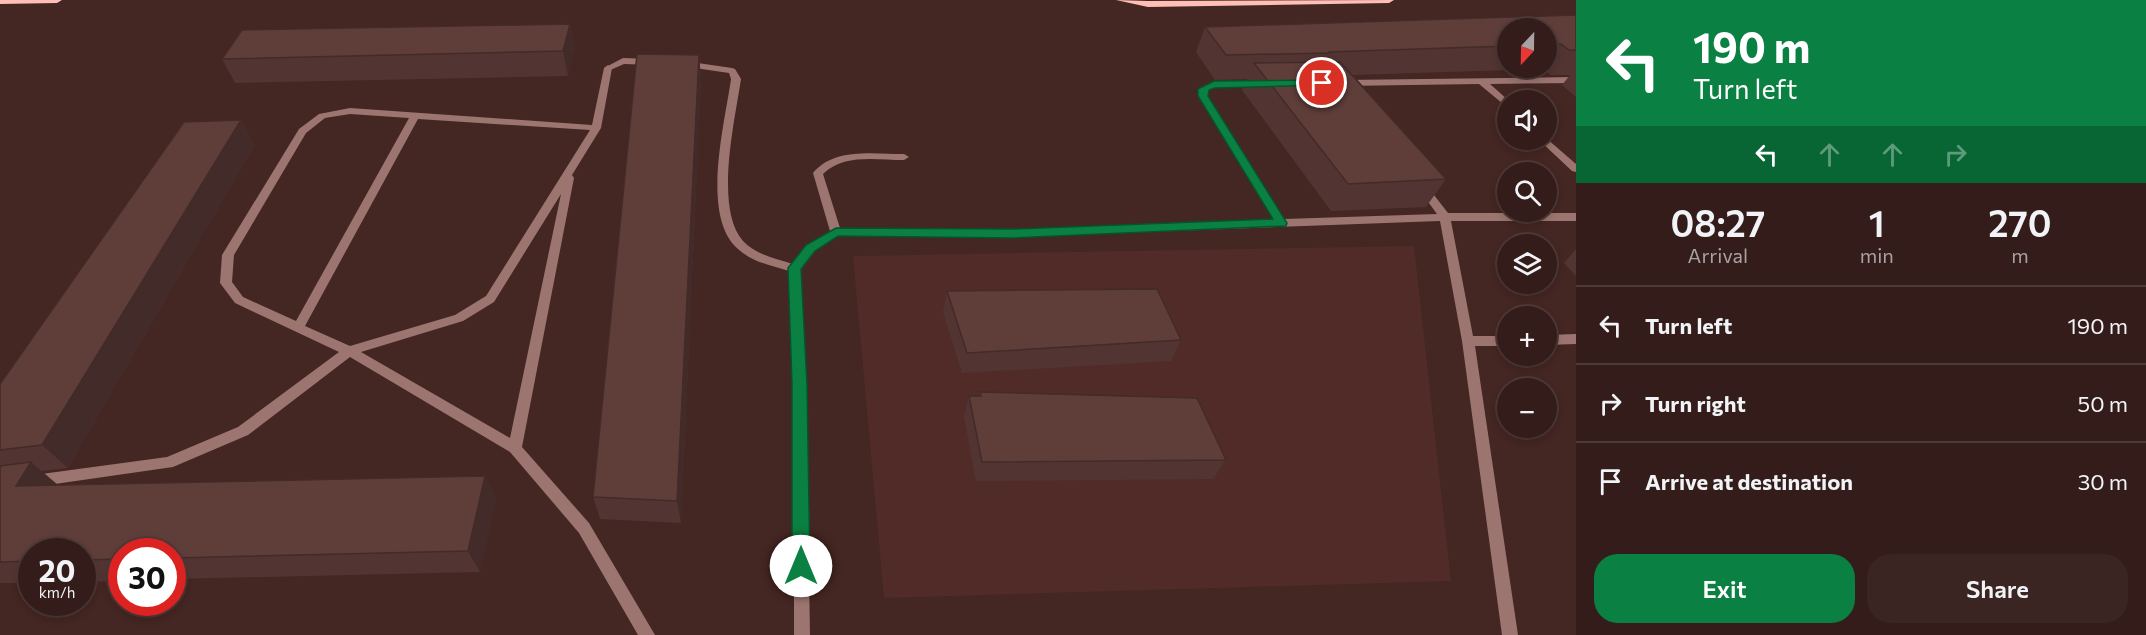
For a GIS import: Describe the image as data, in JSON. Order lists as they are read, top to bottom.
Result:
{
  "north": "bottom",
  "page": {
    "turn": ["190 m", "Turn left"],
    "map_buttons": ["+", "−"],
    "eta": [
      "08:27",
      "Arrival",
      "1",
      "min",
      "270",
      "m"
    ],
    "list": [
      {
        "name": "Turn left",
        "value": "190 m"
      },
      {
        "name": "Turn right",
        "value": "50 m"
      },
      {
        "name": "Arrive at destination",
        "value": "30 m"
      }
    ],
    "speed": "20 km/h",
    "limit": "30",
    "buttons": ["Exit", "Share"]
  }
}
